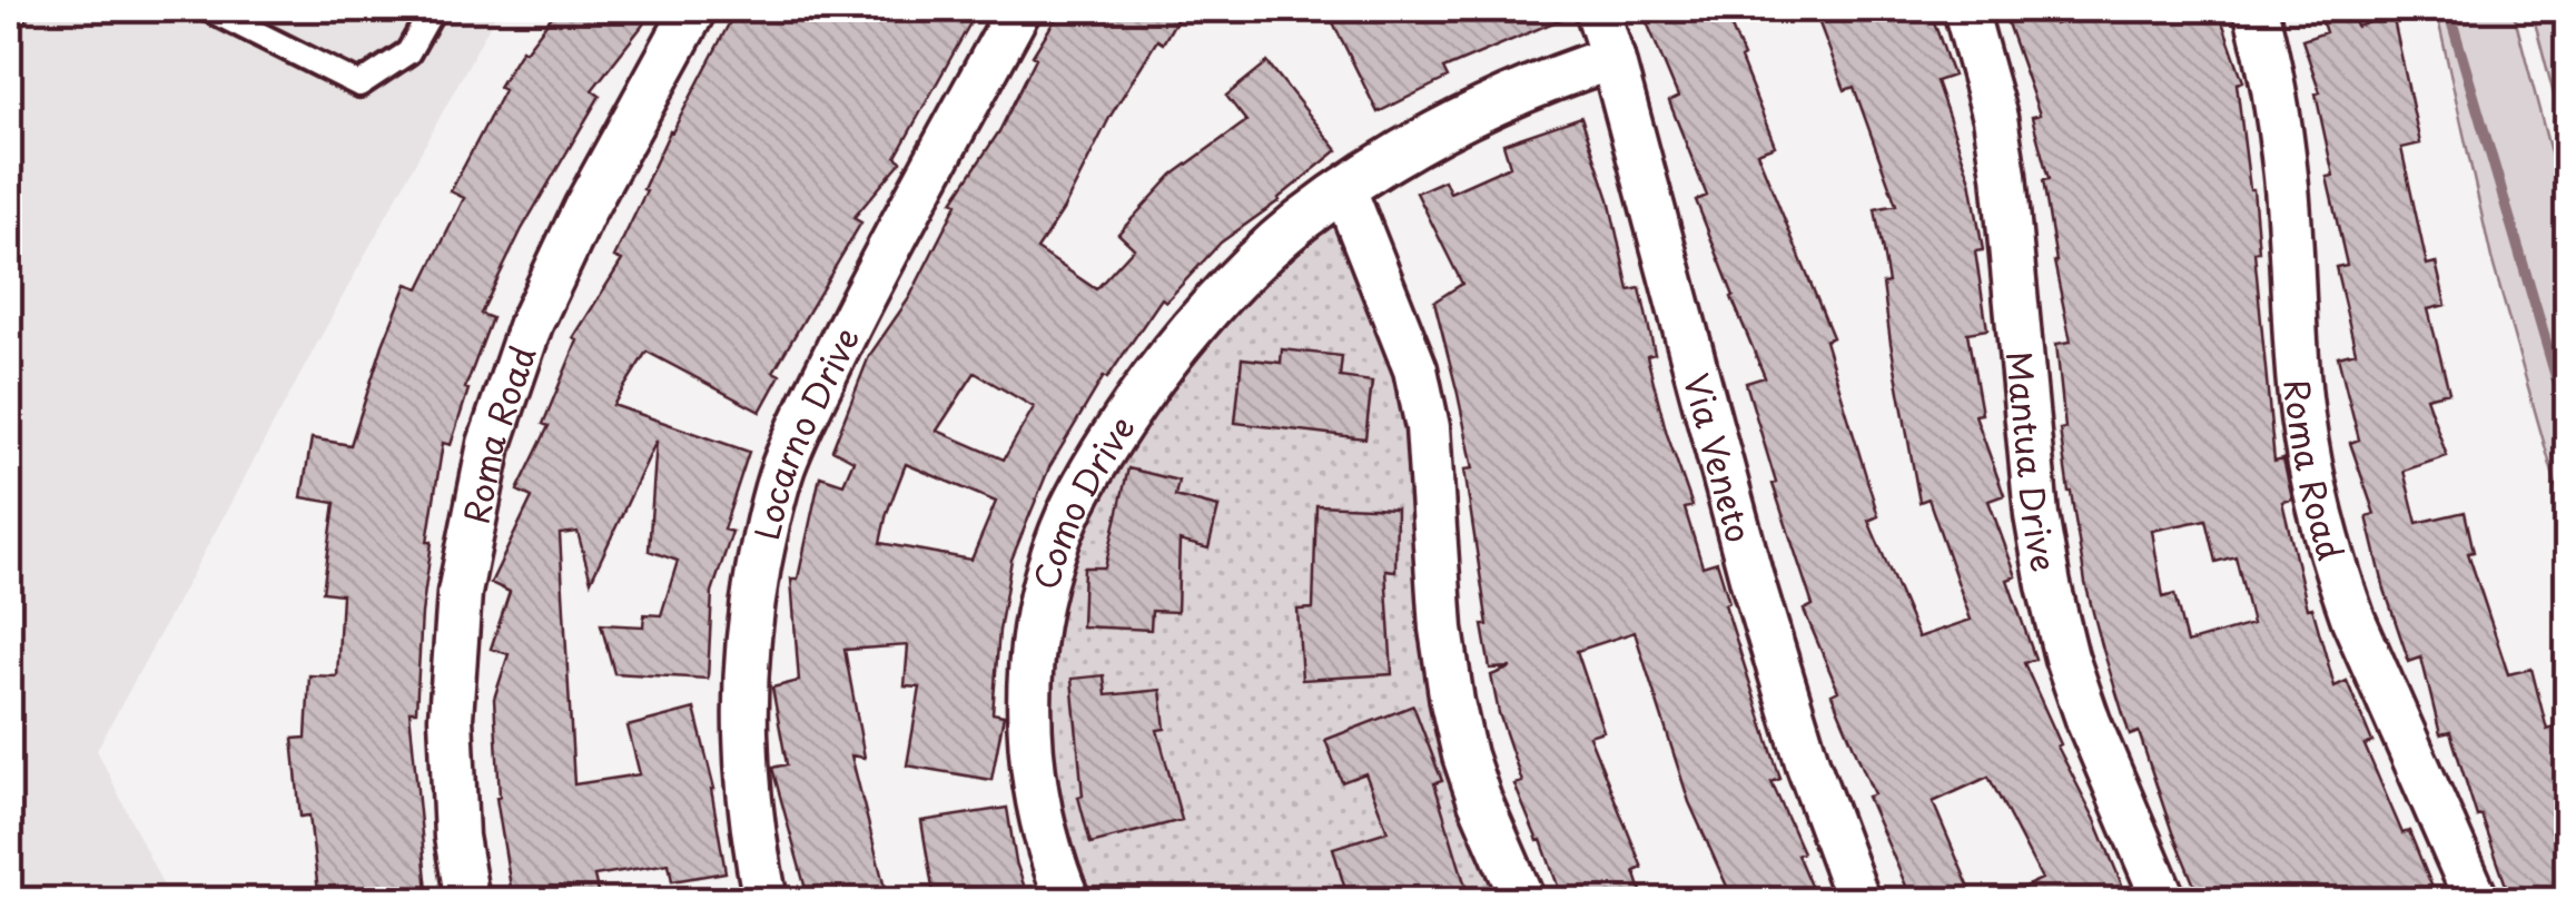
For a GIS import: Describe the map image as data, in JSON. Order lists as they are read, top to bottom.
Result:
{
  "streets": {
    "street": [
      "Roma Road",
      "Locarno Drive",
      "Via Veneto",
      "Mantua Drive",
      "Como Drive"
    ]
  },
  "crossings": [
    ["Via Veneto", "Como Drive"]
  ]
}
